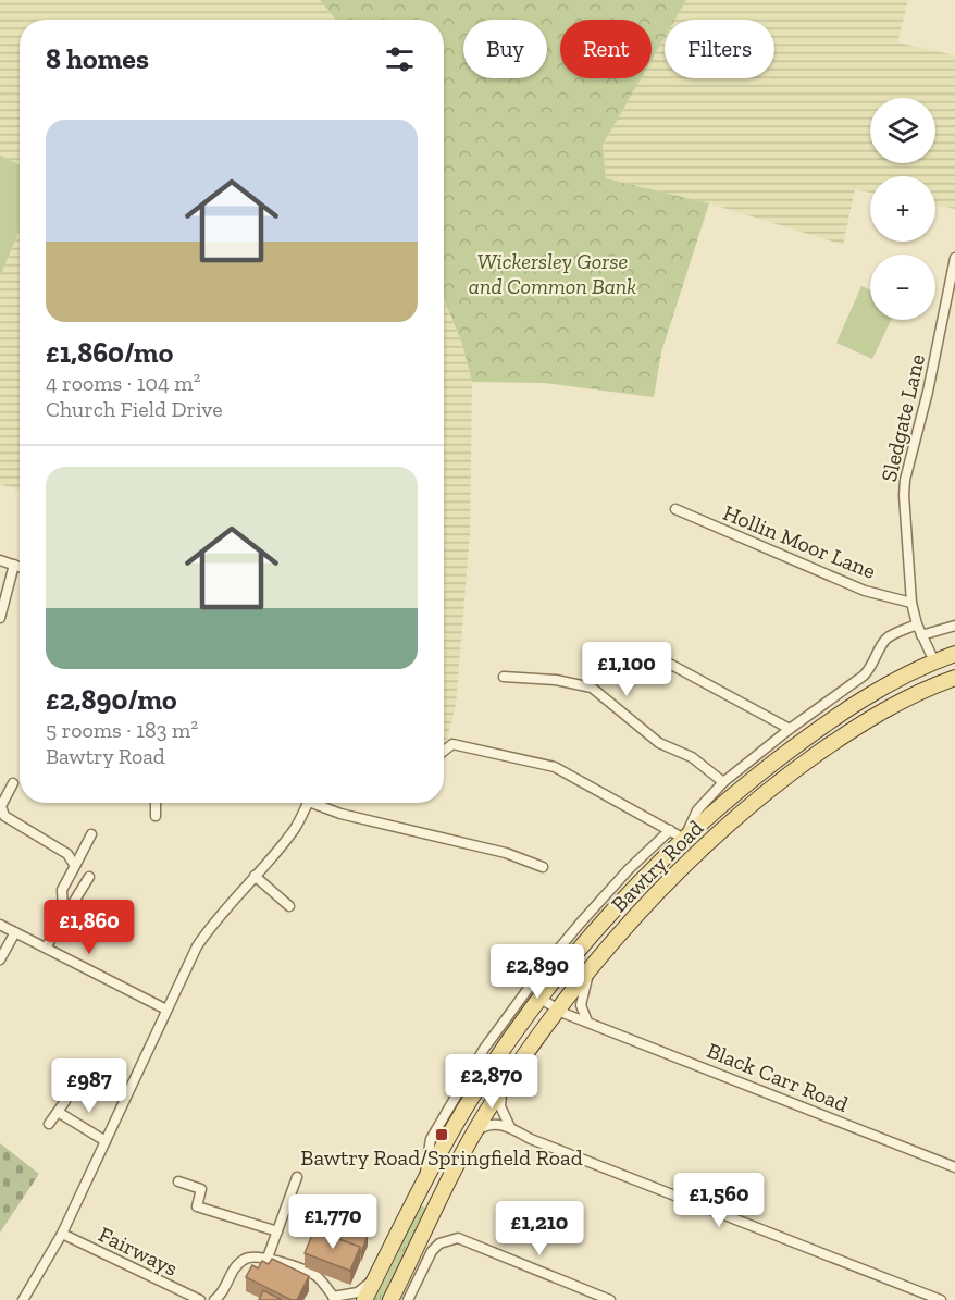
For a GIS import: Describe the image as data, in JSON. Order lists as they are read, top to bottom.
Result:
{
  "streets": {
    "main road": ["Bawtry Road"],
    "street": [
      "Sledgate Lane",
      "Hollin Moor Lane",
      "Black Carr Road",
      "Fairways"
    ]
  },
  "crossings": [
    ["Sledgate Lane", "Hollin Moor Lane"],
    ["Sledgate Lane", "Bawtry Road"],
    ["Bawtry Road", "Black Carr Road"]
  ],
  "parks": ["Wickersley Gorse and Common Bank"],
  "places": {
    "transit": ["Bawtry Road/Springfield Road"]
  },
  "page": {
    "chip": ["Buy", "Rent", "Filters"],
    "heading": "8 homes",
    "map_buttons": ["+", "−"],
    "list": [
      {
        "name": "£1,860/mo",
        "note": "4 rooms · 104 m² · Church Field Drive"
      },
      {
        "name": "£2,890/mo",
        "note": "5 rooms · 183 m² · Bawtry Road"
      }
    ],
    "price": [
      "£1,100",
      "£1,860",
      "£2,890",
      "£2,870",
      "£987",
      "£1,560",
      "£1,770",
      "£1,210"
    ]
  }
}
